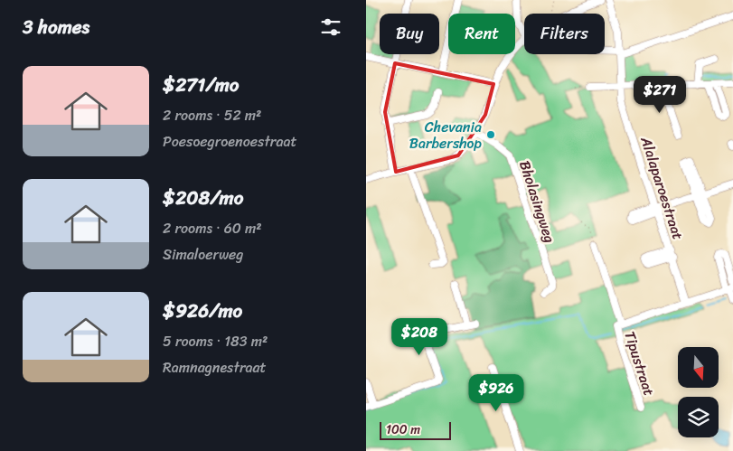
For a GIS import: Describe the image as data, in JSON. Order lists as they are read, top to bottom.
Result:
{
  "streets": {
    "street": ["Alalaparoestraat", "Bholasingweg", "Tipustraat"]
  },
  "places": ["Chevania Barbershop"],
  "scale_bar": "100 m",
  "north": "bottom",
  "page": {
    "heading": "3 homes",
    "chip": ["Buy", "Rent", "Filters"],
    "list": [
      {
        "name": "$271/mo",
        "note": "2 rooms · 52 m² · Poesoegroenoestraat"
      },
      {
        "name": "$208/mo",
        "note": "2 rooms · 60 m² · Simaloerweg"
      },
      {
        "name": "$926/mo",
        "note": "5 rooms · 183 m² · Ramnagnestraat"
      }
    ],
    "price": ["$271", "$208", "$926"],
    "scale": "100 m"
  }
}
